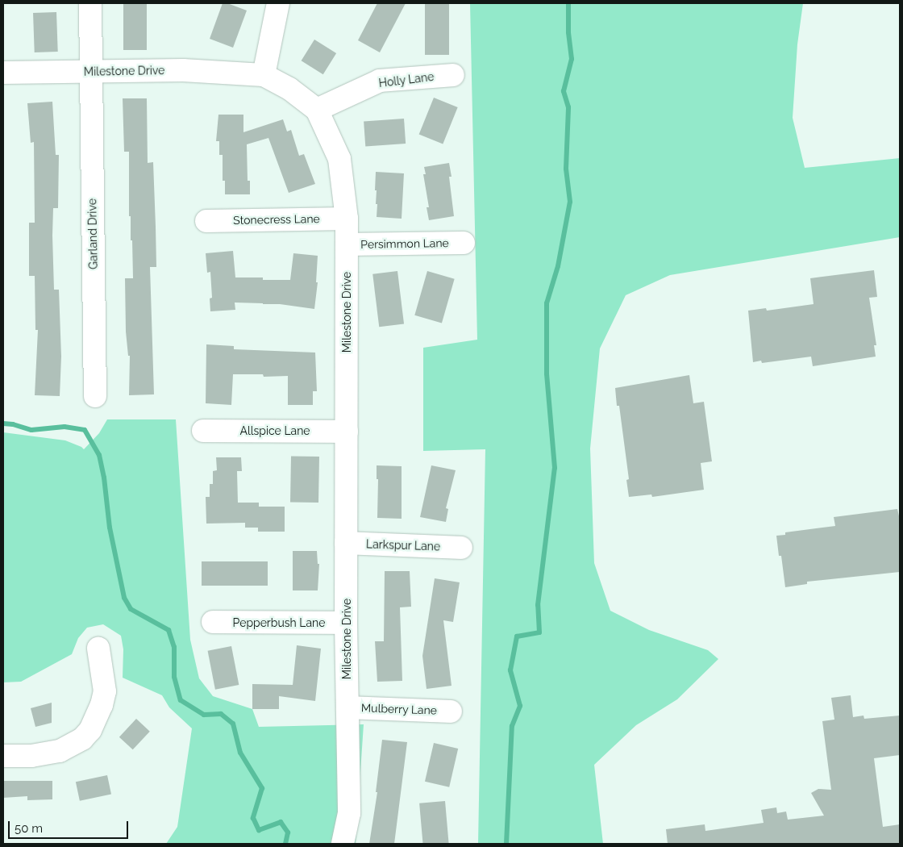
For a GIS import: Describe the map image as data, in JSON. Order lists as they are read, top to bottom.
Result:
{
  "streets": {
    "street": [
      "Milestone Drive",
      "Holly Lane",
      "Stonecress Lane",
      "Garland Drive",
      "Persimmon Lane",
      "Allspice Lane",
      "Larkspur Lane",
      "Pepperbush Lane",
      "Mulberry Lane"
    ]
  },
  "crossings": [
    ["Milestone Drive", "Holly Lane"],
    ["Milestone Drive", "Stonecress Lane"],
    ["Milestone Drive", "Garland Drive"],
    ["Milestone Drive", "Persimmon Lane"],
    ["Milestone Drive", "Allspice Lane"],
    ["Milestone Drive", "Larkspur Lane"],
    ["Milestone Drive", "Pepperbush Lane"],
    ["Milestone Drive", "Mulberry Lane"]
  ],
  "scale_bar": "50 m"
}
